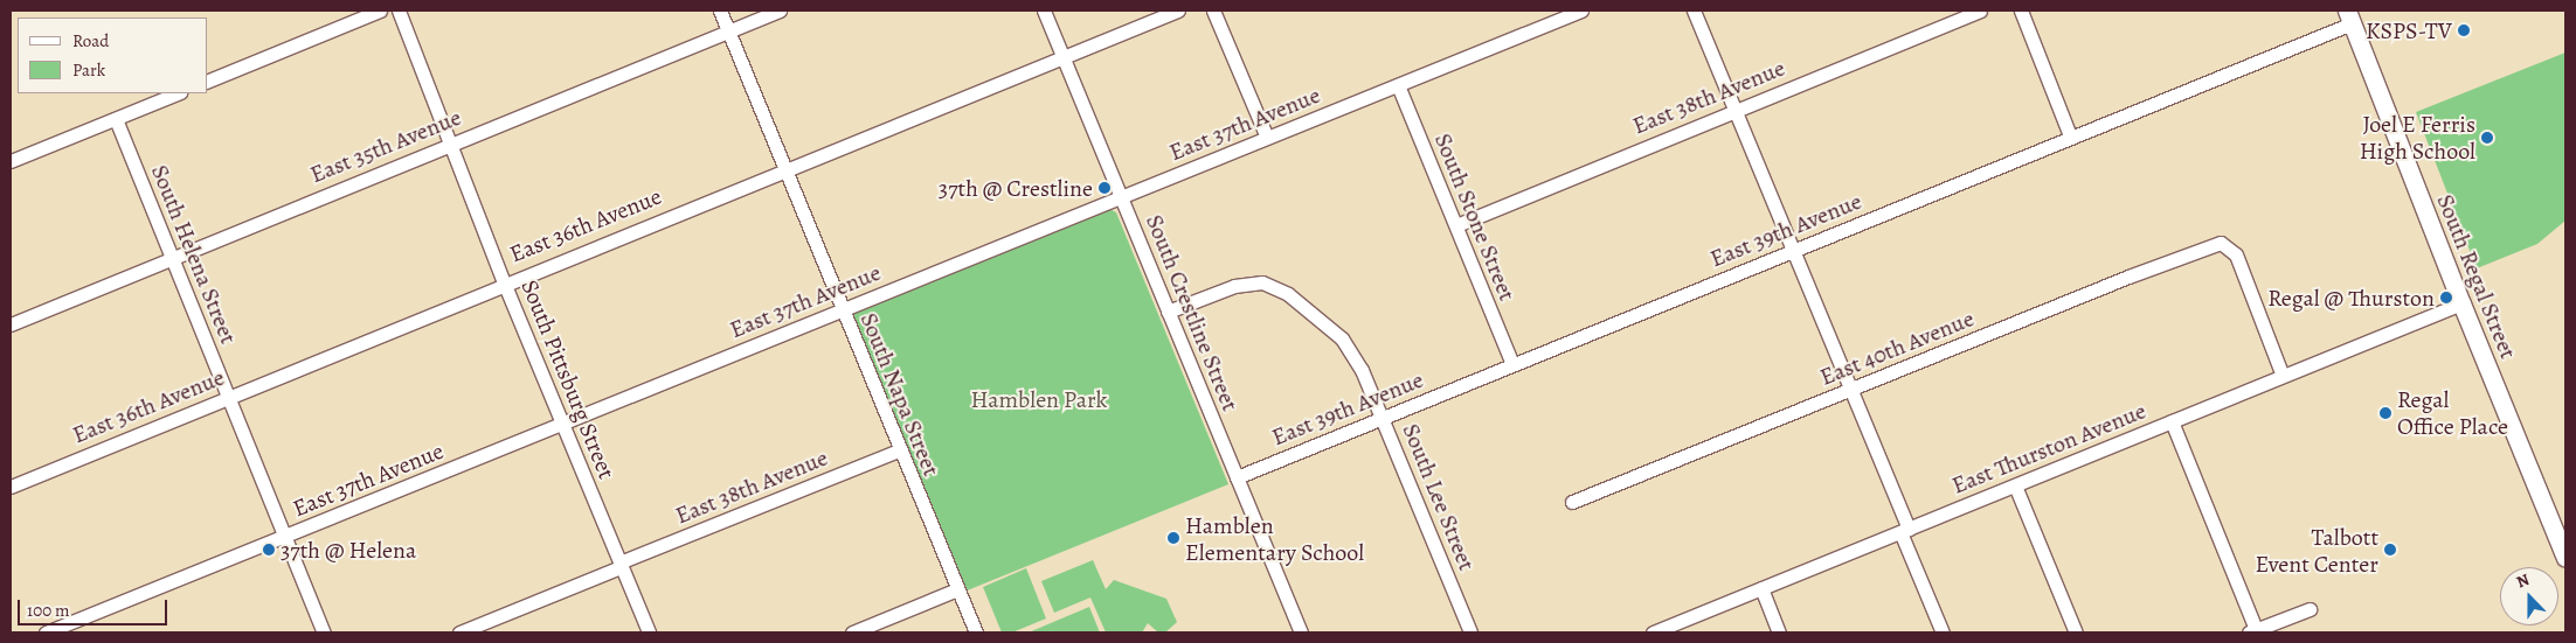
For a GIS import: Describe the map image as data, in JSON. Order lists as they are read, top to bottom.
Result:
{
  "streets": {
    "main road": ["South Regal Street"],
    "street": [
      "East 38th Avenue",
      "East 37th Avenue",
      "East 35th Avenue",
      "South Stone Street",
      "East 36th Avenue",
      "East 39th Avenue",
      "South Helena Street",
      "South Crestline Street",
      "East 40th Avenue",
      "South Pittsburg Street",
      "South Napa Street",
      "East Thurston Avenue",
      "South Lee Street"
    ]
  },
  "crossings": [
    ["East 38th Avenue", "South Stone Street"],
    ["East 38th Avenue", "South Pittsburg Street"],
    ["East 38th Avenue", "South Napa Street"],
    ["East 37th Avenue", "South Stone Street"],
    ["East 37th Avenue", "South Helena Street"],
    ["East 37th Avenue", "South Crestline Street"],
    ["East 37th Avenue", "South Pittsburg Street"],
    ["East 37th Avenue", "South Napa Street"],
    ["East 35th Avenue", "South Helena Street"],
    ["East 35th Avenue", "South Pittsburg Street"],
    ["East 35th Avenue", "South Napa Street"],
    ["South Stone Street", "East 39th Avenue"],
    ["East 36th Avenue", "South Helena Street"],
    ["East 36th Avenue", "South Crestline Street"],
    ["East 36th Avenue", "South Pittsburg Street"],
    ["East 36th Avenue", "South Napa Street"],
    ["East 39th Avenue", "South Regal Street"],
    ["East 39th Avenue", "South Crestline Street"],
    ["East 39th Avenue", "South Lee Street"],
    ["South Regal Street", "East Thurston Avenue"],
    ["South Crestline Street", "South Lee Street"],
    ["East 40th Avenue", "East Thurston Avenue"]
  ],
  "parks": ["Hamblen Park"],
  "places": [
    "KSPS-TV",
    "Joel E Ferris High School",
    "37th @ Crestline",
    "Regal @ Thurston",
    "Regal Office Place",
    "Hamblen Elementary School",
    "37th @ Helena",
    "Talbott Event Center"
  ],
  "legend": ["Road", "Park"],
  "scale_bar": "100 m",
  "north": "top"
}
